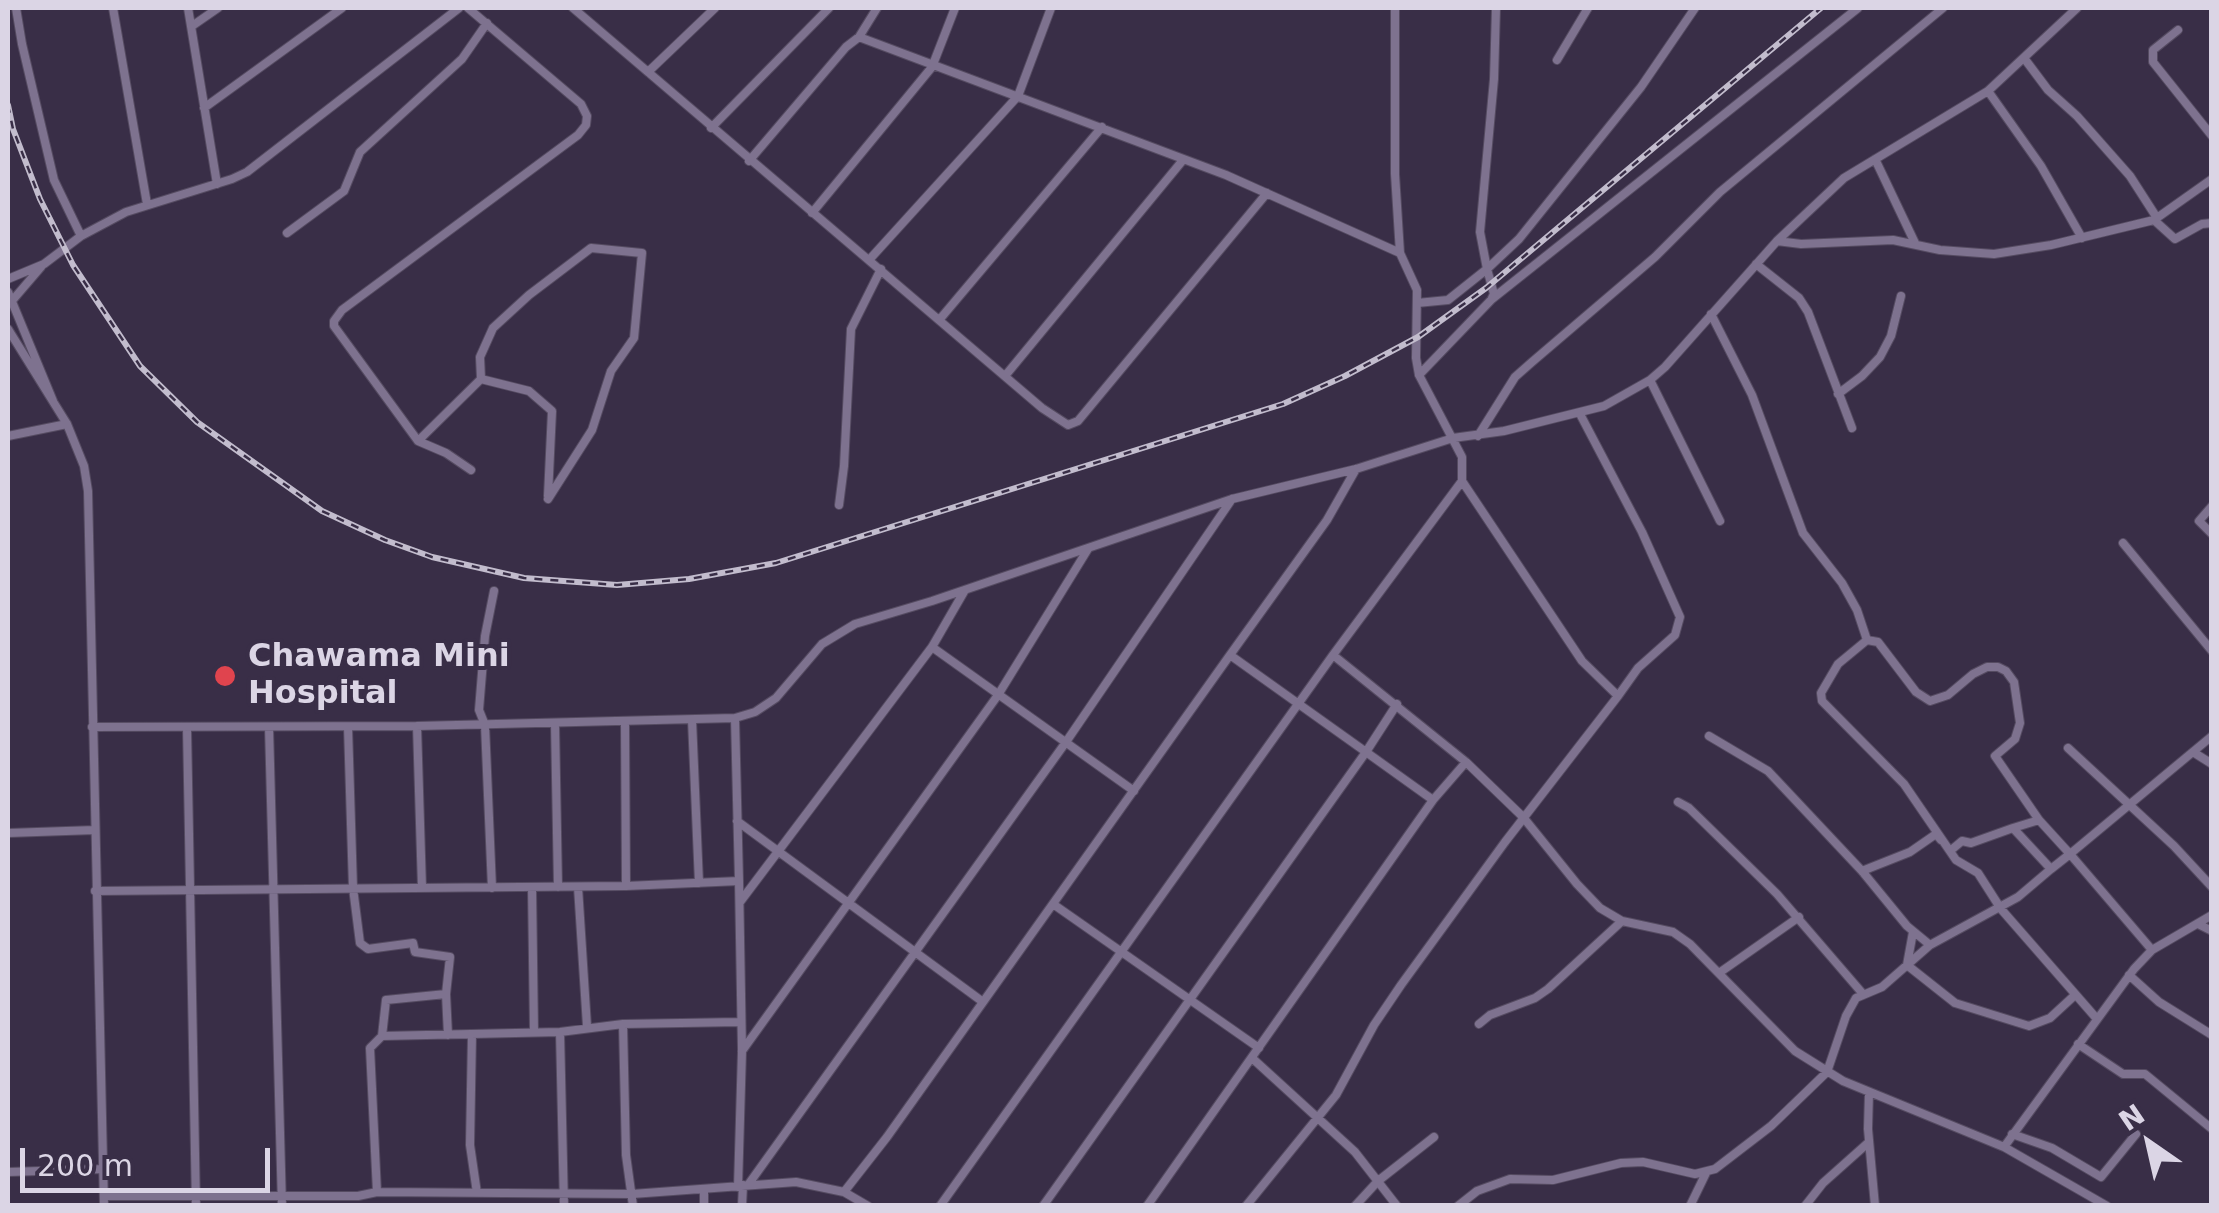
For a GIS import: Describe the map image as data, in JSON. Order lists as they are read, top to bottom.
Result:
{
  "places": ["Chawama Mini Hospital"],
  "scale_bar": "200 m",
  "north": "top left"
}
